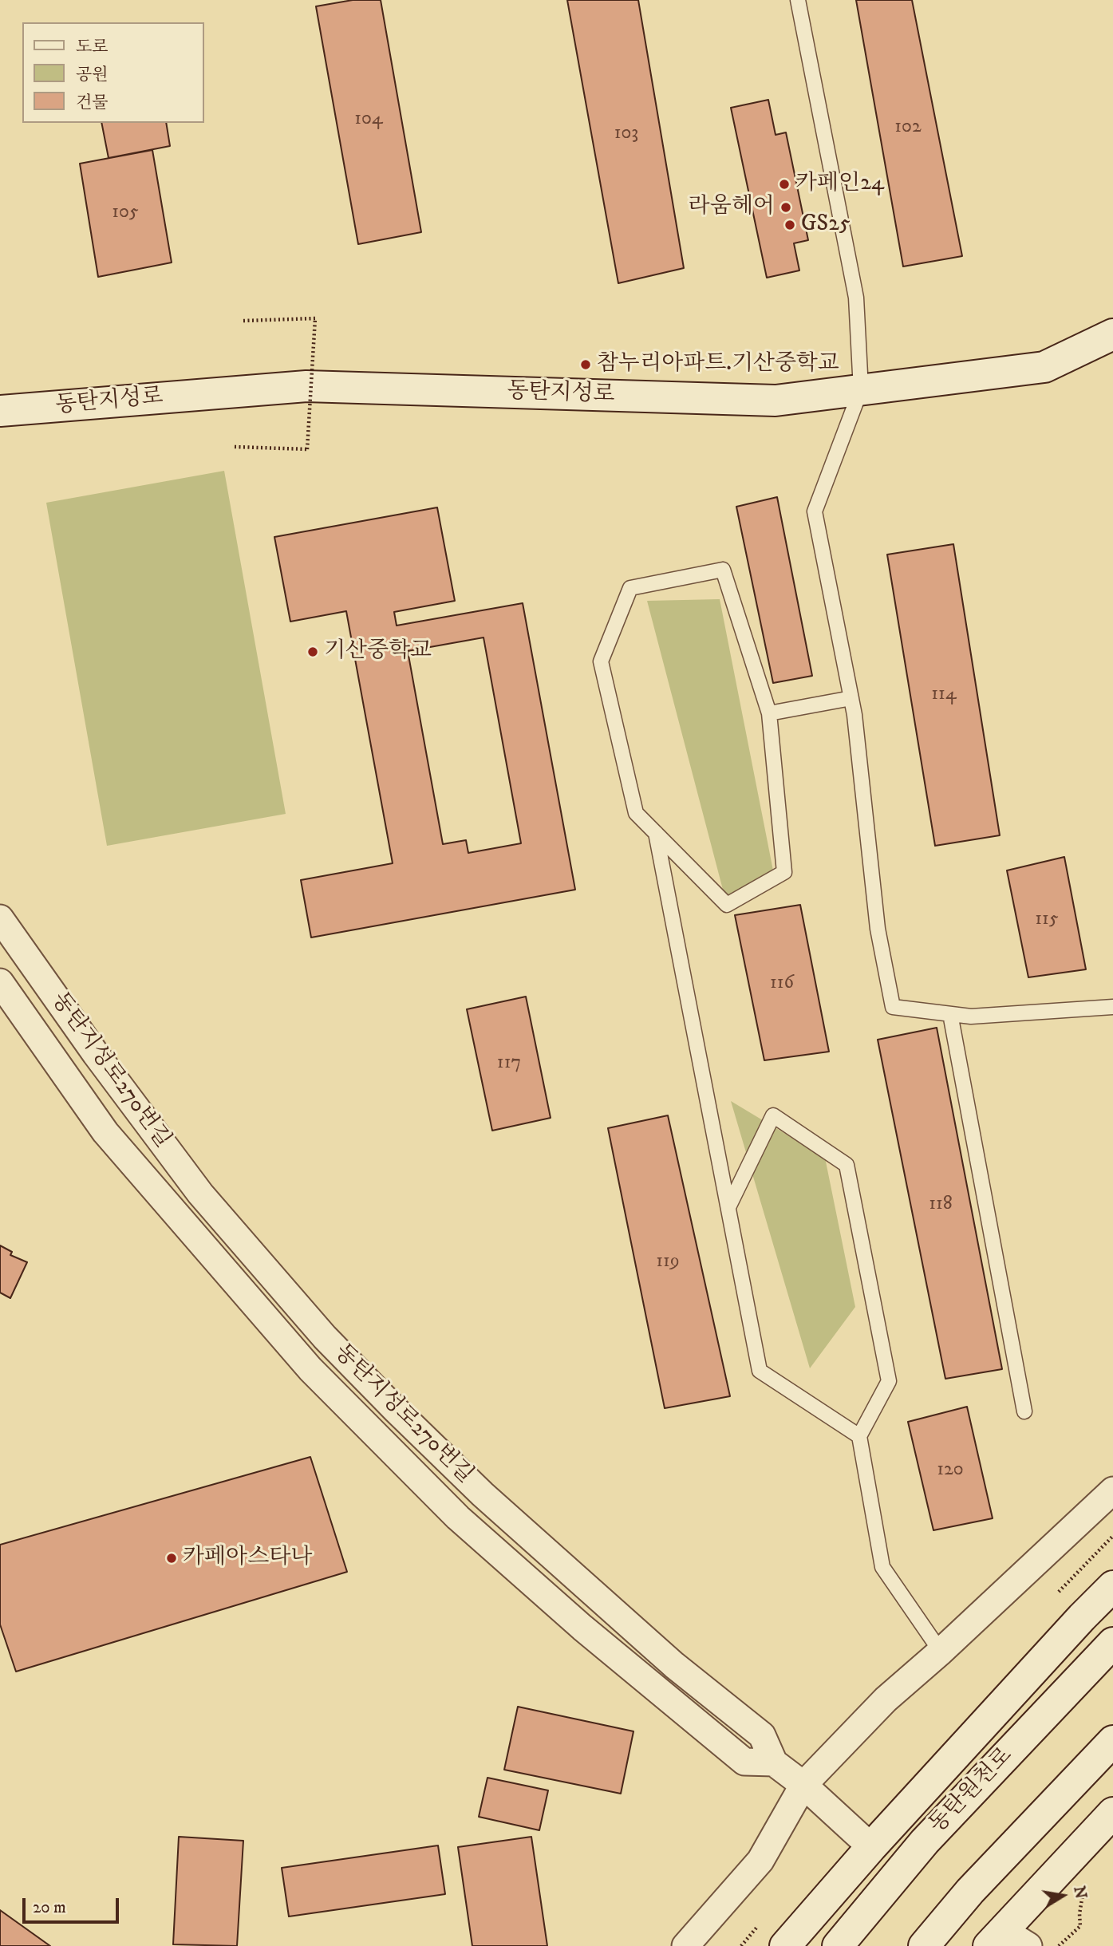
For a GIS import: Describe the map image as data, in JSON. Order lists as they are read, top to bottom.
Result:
{
  "streets": {
    "main road": ["동탄지성로", "동탄원천로"],
    "street": ["동탄지성로270번길"]
  },
  "places": [
    "카페인24",
    "라움헤어",
    "GS25",
    "참누리아파트.기산중학교",
    "기산중학교",
    "카페아스타나"
  ],
  "house_numbers": [
    "104",
    "102",
    "103",
    "105",
    "114",
    "115",
    "116",
    "117",
    "118",
    "119",
    "120"
  ],
  "legend": ["도로", "공원", "건물"],
  "scale_bar": "20 m",
  "north": "right"
}
